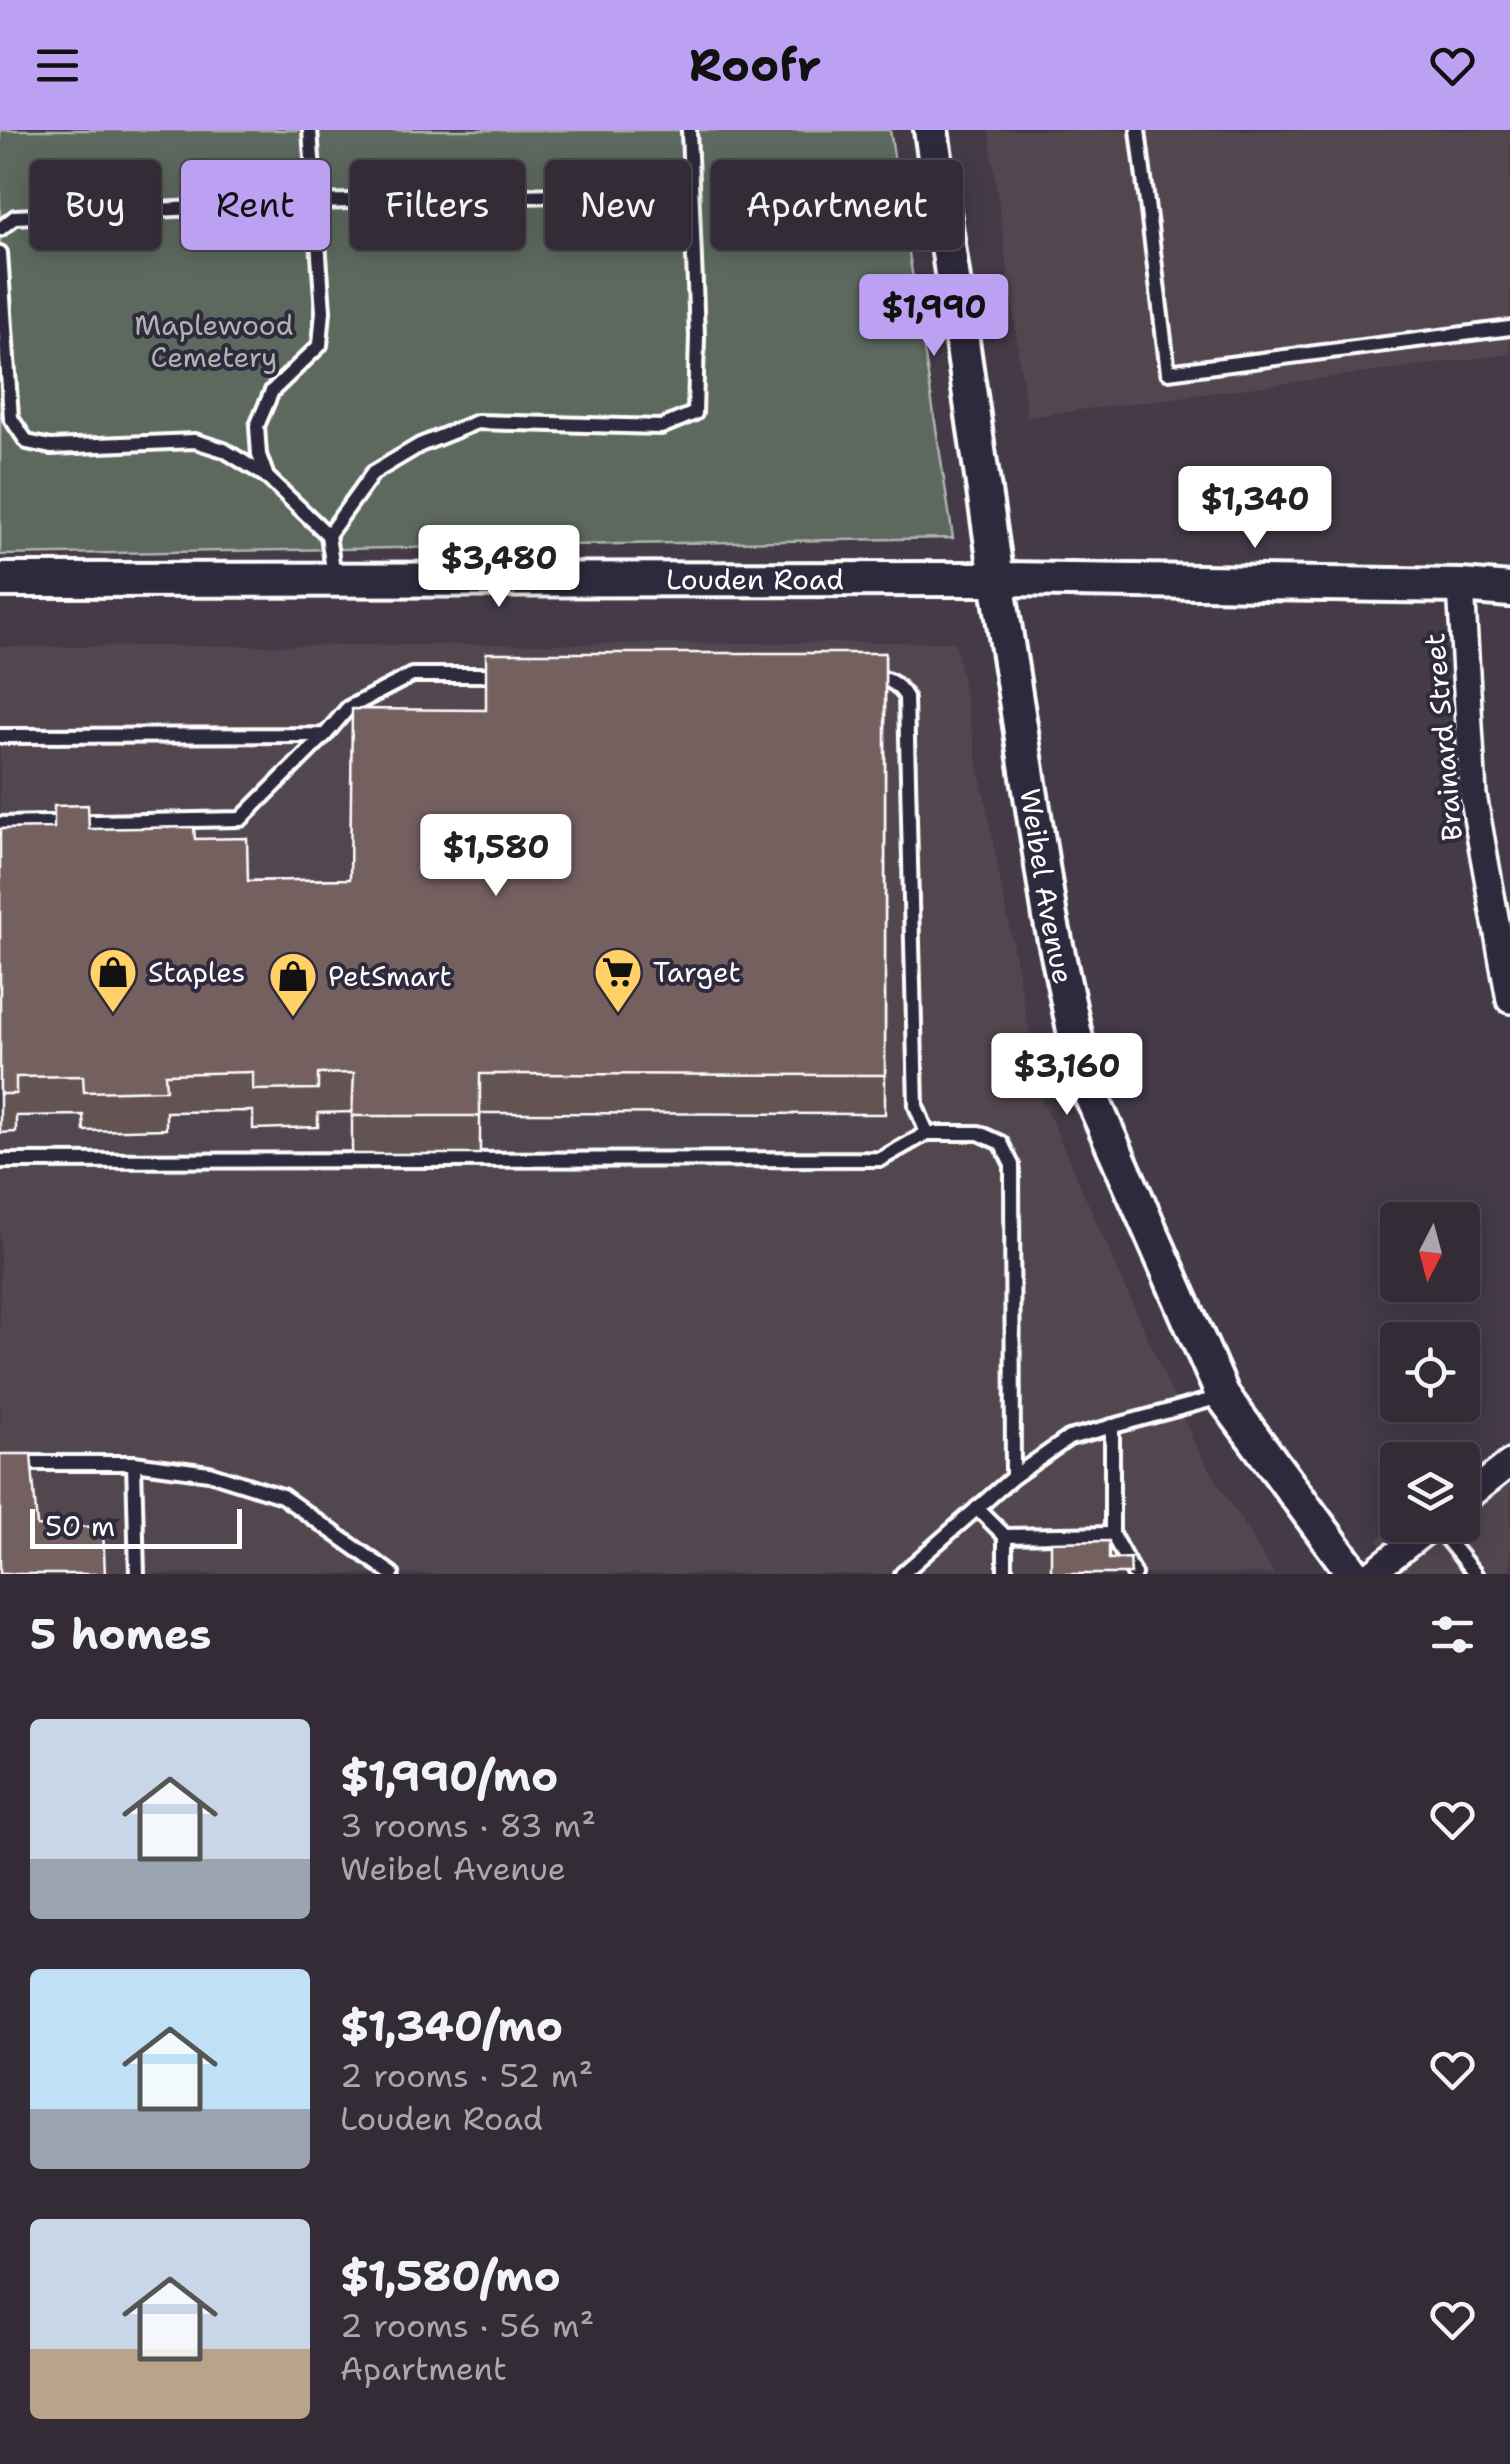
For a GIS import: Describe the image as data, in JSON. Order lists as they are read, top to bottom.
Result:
{
  "streets": {
    "street": ["Louden Road", "Brainard Street", "Weibel Avenue"]
  },
  "crossings": [
    ["Louden Road", "Brainard Street"],
    ["Louden Road", "Weibel Avenue"]
  ],
  "parks": ["Maplewood Cemetery"],
  "places": {
    "shop": ["Staples", "PetSmart"],
    "supermarket": ["Target"]
  },
  "scale_bar": "50 m",
  "north": "bottom",
  "page": {
    "header": "Roofr",
    "chip": [
      "Buy",
      "Rent",
      "Filters",
      "New",
      "Apartment"
    ],
    "price": [
      "$1,990",
      "$1,340",
      "$3,480",
      "$1,580",
      "$3,160"
    ],
    "scale": "50 m",
    "heading": "5 homes",
    "list": [
      {
        "name": "$1,990/mo",
        "note": "3 rooms · 83 m² · Weibel Avenue"
      },
      {
        "name": "$1,340/mo",
        "note": "2 rooms · 52 m² · Louden Road"
      },
      {
        "name": "$1,580/mo",
        "note": "2 rooms · 56 m² · Apartment"
      }
    ]
  }
}
